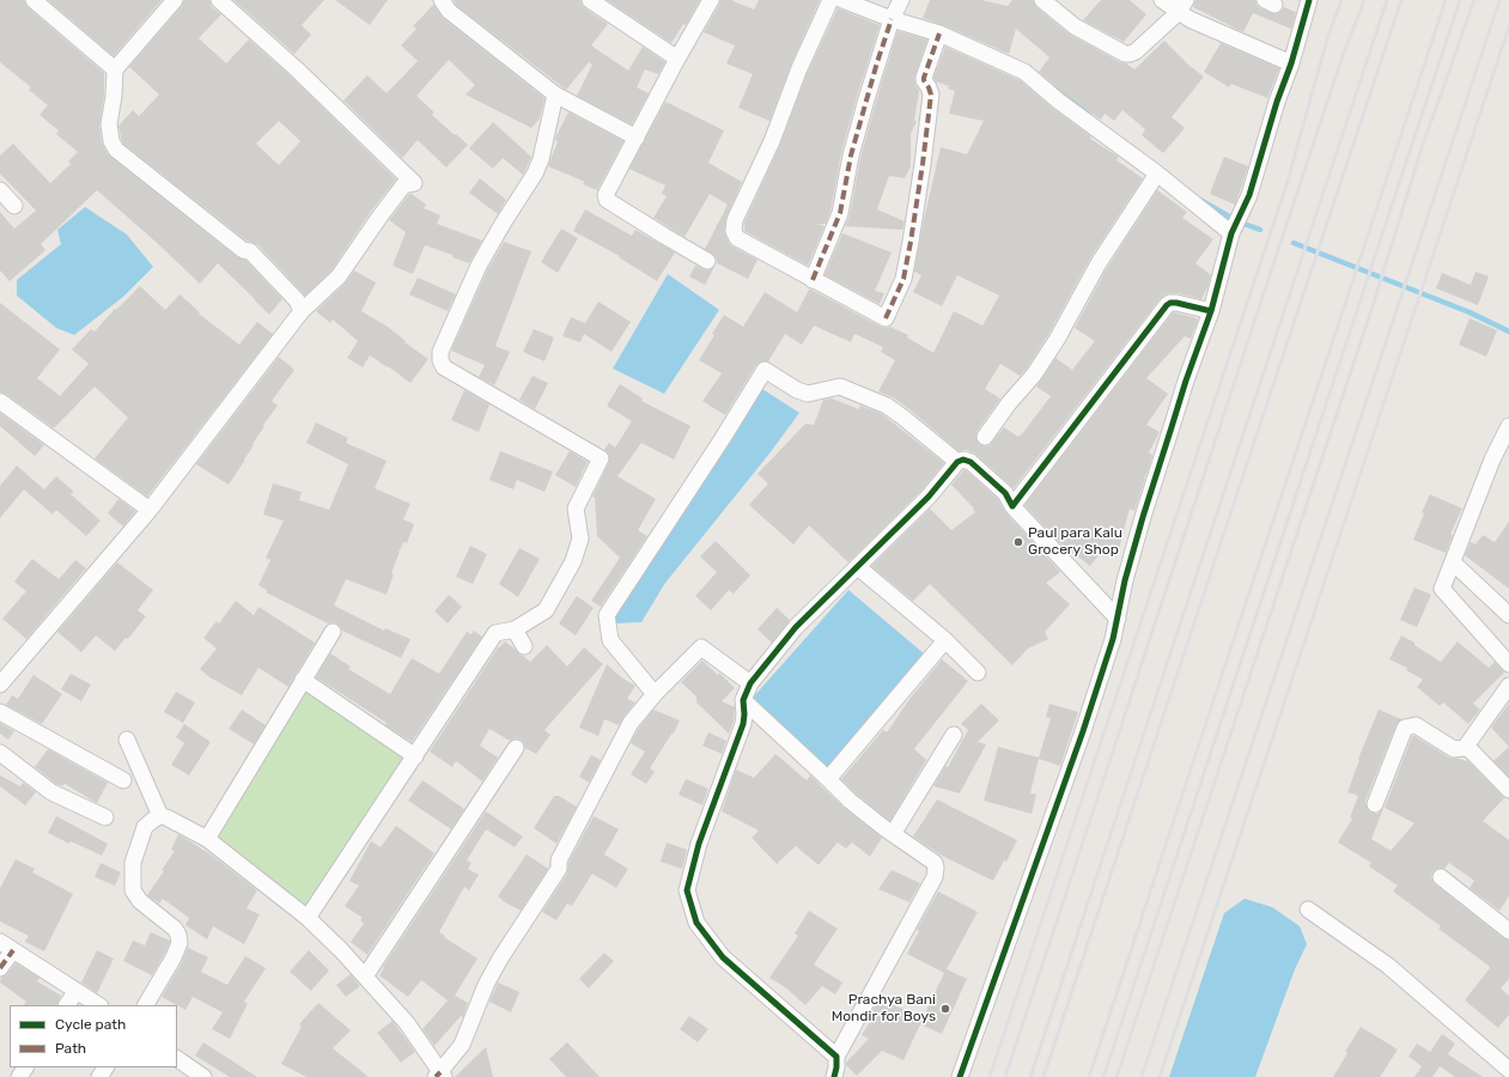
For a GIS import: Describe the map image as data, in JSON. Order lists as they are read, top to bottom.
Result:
{
  "places": ["Paul para Kalu Grocery Shop", "Prachya Bani Mondir for Boys"],
  "legend": ["Cycle path", "Path"]
}
